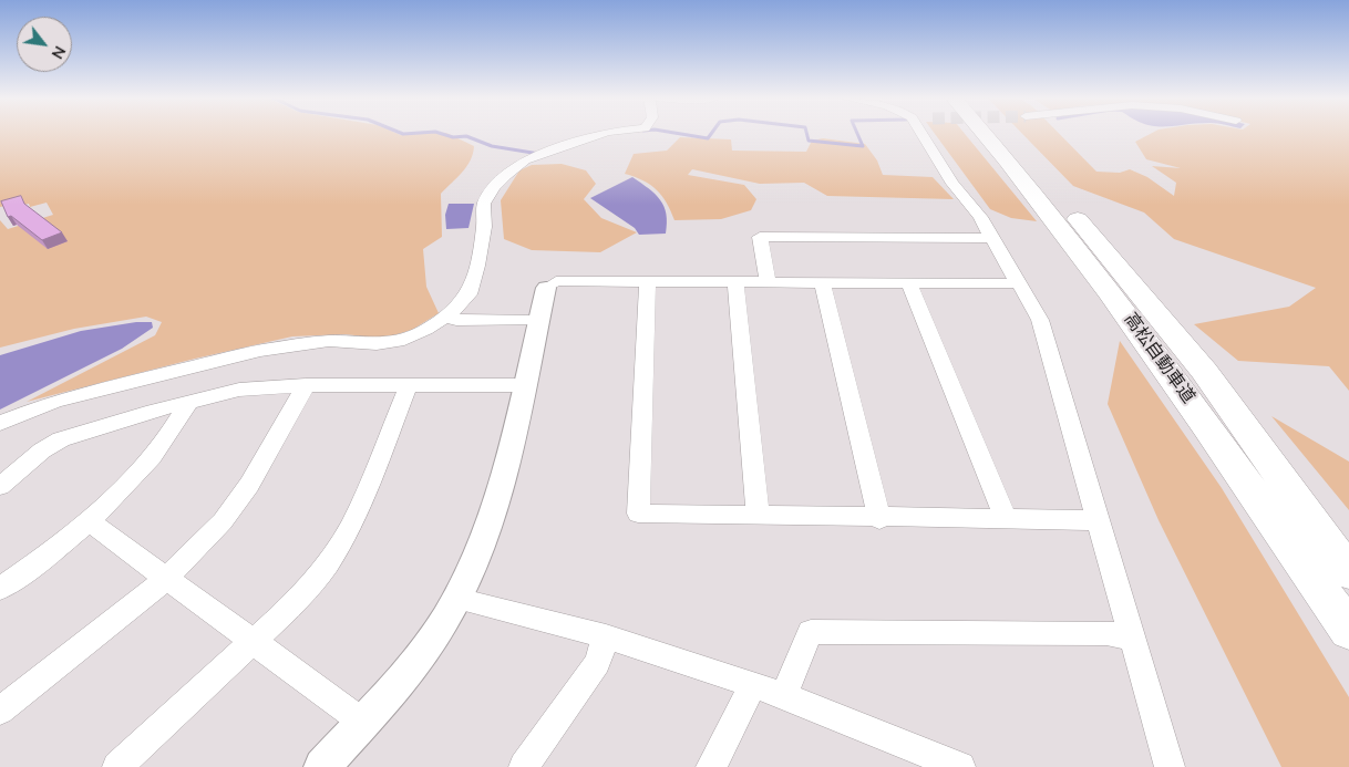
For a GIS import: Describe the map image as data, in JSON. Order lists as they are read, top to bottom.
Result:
{
  "streets": {
    "highway": ["高松自動車道"]
  },
  "north": "bottom right"
}
